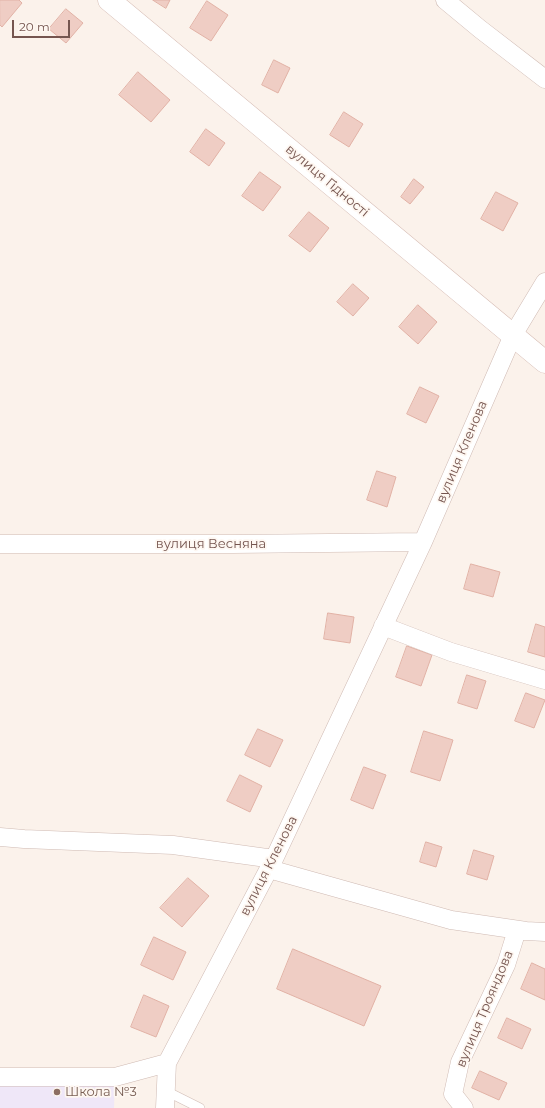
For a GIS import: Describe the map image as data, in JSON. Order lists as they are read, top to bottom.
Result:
{
  "streets": {
    "street": [
      "вулиця Гідності",
      "вулиця Кленова",
      "вулиця Весняна",
      "вулиця Трояндова"
    ]
  },
  "crossings": [
    ["вулиця Гідності", "вулиця Кленова"],
    ["вулиця Кленова", "вулиця Весняна"]
  ],
  "places": ["Школа №3"],
  "scale_bar": "20 m"
}
